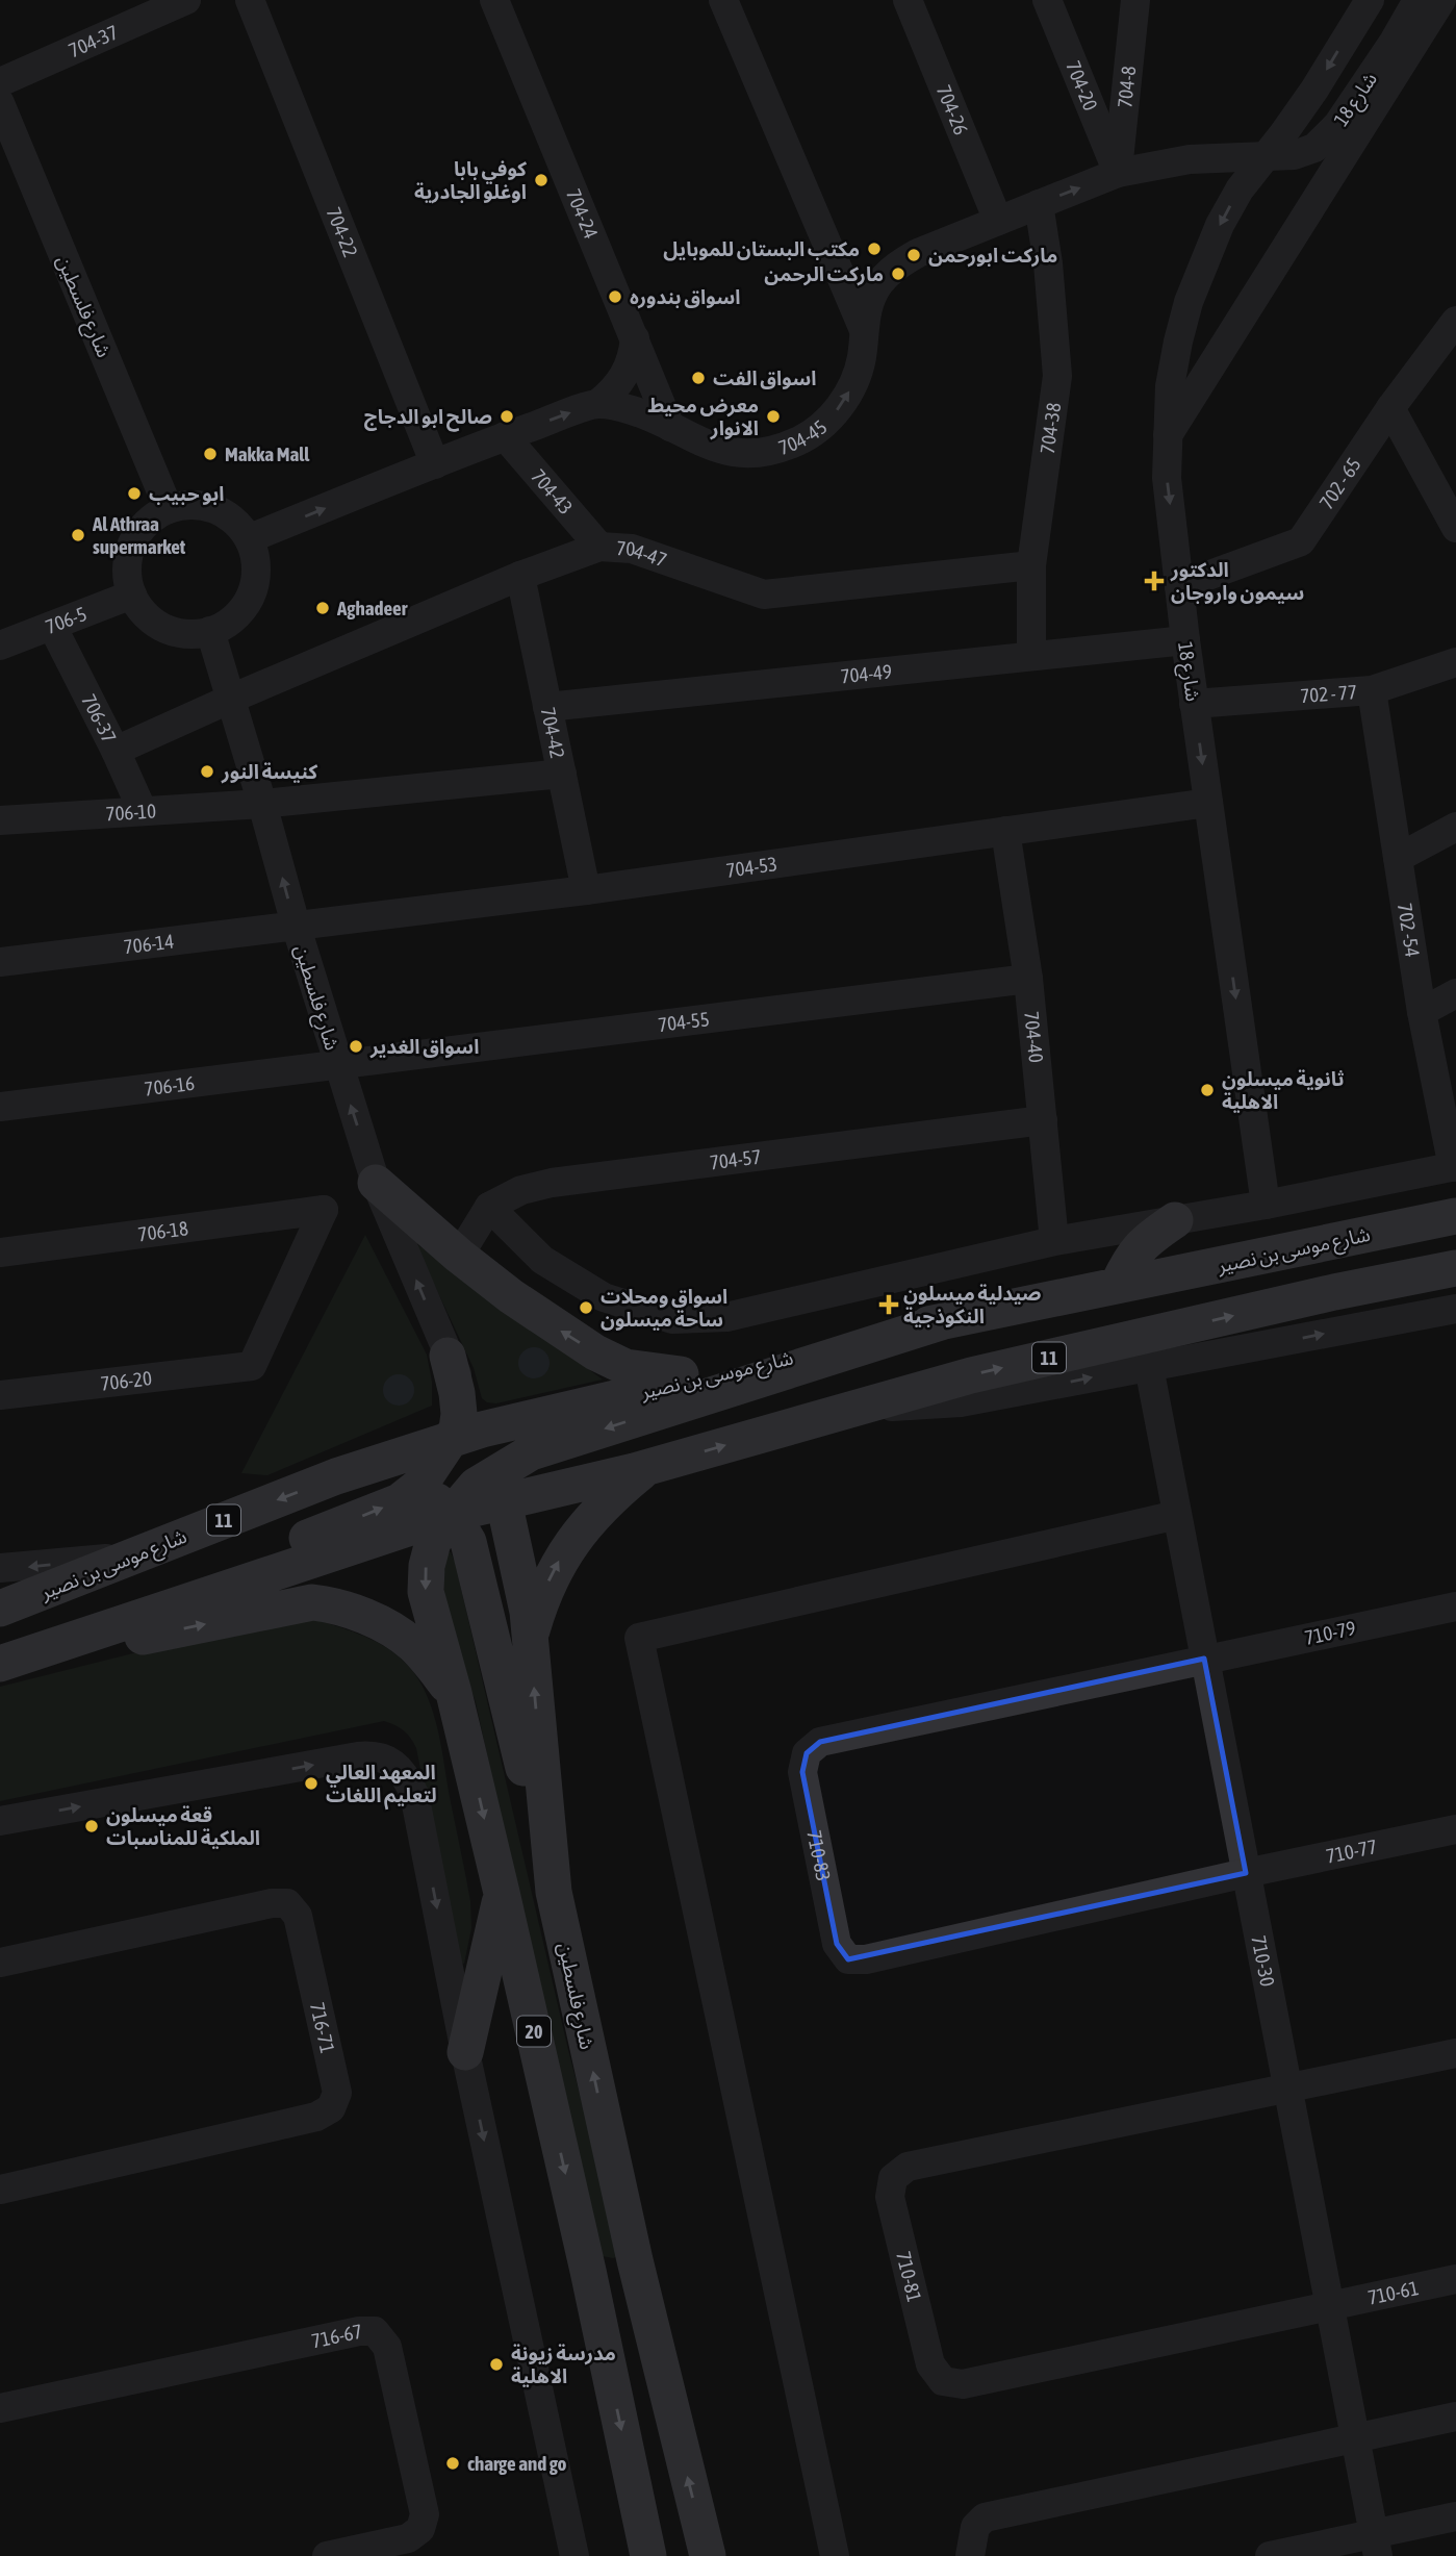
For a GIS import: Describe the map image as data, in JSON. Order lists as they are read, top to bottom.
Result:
{
  "streets": {
    "main road": [
      "شارع فلسطين",
      "شارع موسى بن نصير",
      "11",
      "20"
    ],
    "street": [
      "704-37",
      "704-20",
      "704-8",
      "شارع 18",
      "704-26",
      "704-24",
      "704-22",
      "704-38",
      "704-45",
      "702 - 65",
      "704-43",
      "704-47",
      "706-5",
      "704-49",
      "702 - 77",
      "706-37",
      "704-42",
      "706-10",
      "704-53",
      "702 -54",
      "706-14",
      "704-55",
      "704-40",
      "706-16",
      "704-57",
      "706-18",
      "706-20",
      "710-79",
      "710-77",
      "710-83",
      "710-30",
      "716-71",
      "710-81",
      "710-61",
      "716-67"
    ]
  },
  "crossings": [
    ["704-20", "704-8"],
    ["704-20", "704-45"],
    ["704-8", "704-45"],
    ["شارع 18", "704-45"],
    ["شارع 18", "702 - 65"],
    ["شارع 18", "704-49"],
    ["شارع 18", "702 - 77"],
    ["شارع 18", "704-53"],
    ["704-26", "704-45"],
    ["704-24", "704-45"],
    ["704-22", "704-45"],
    ["شارع فلسطين", "704-45"],
    ["شارع فلسطين", "704-47"],
    ["شارع فلسطين", "706-5"],
    ["شارع فلسطين", "706-10"],
    ["شارع فلسطين", "704-53"],
    ["شارع فلسطين", "706-14"],
    ["شارع فلسطين", "704-55"],
    ["شارع فلسطين", "706-16"],
    ["شارع فلسطين", "شارع موسى بن نصير"],
    ["شارع فلسطين", "11"],
    ["704-38", "704-45"],
    ["704-38", "704-47"],
    ["704-38", "704-49"],
    ["704-45", "704-43"],
    ["704-45", "706-5"],
    ["704-43", "704-47"],
    ["704-47", "706-37"],
    ["704-47", "704-42"],
    ["706-5", "706-37"],
    ["704-49", "704-42"],
    ["702 - 77", "702 -54"],
    ["706-37", "706-10"],
    ["704-42", "706-10"],
    ["704-42", "704-53"],
    ["704-53", "706-14"],
    ["704-53", "704-40"],
    ["704-55", "704-40"],
    ["704-55", "706-16"],
    ["704-40", "704-57"],
    ["706-18", "706-20"],
    ["710-79", "710-83"],
    ["710-79", "710-30"],
    ["710-77", "710-83"],
    ["710-77", "710-30"],
    ["710-83", "710-30"],
    ["710-30", "710-81"],
    ["710-30", "710-61"],
    ["710-81", "710-61"]
  ],
  "one_way": ["شارع 18", "704-45"],
  "places": {
    "other": [
      "كوفي بابا اوغلو الجادرية",
      "مكتب البستان للموبايل",
      "ماركت ابورحمن",
      "ماركت الرحمن",
      "اسواق بندوره",
      "اسواق الفت",
      "صالح ابو الدجاج",
      "معرض محيط الانوار",
      "Makka Mall",
      "ابو حبيب",
      "Al Athraa supermarket",
      "Aghadeer",
      "كنيسة النور",
      "اسواق الغدير",
      "ثانوية ميسلون الاهلية",
      "اسواق ومحلات ساحة ميسلون",
      "المعهد العالي لتعليم اللغات",
      "قعة ميسلون الملكية للمناسبات",
      "مدرسة زيونة الاهلية",
      "charge and go"
    ],
    "health": ["الدكتور سيمون واروجان", "صيدلية ميسلون النكوذجية"]
  }
}
